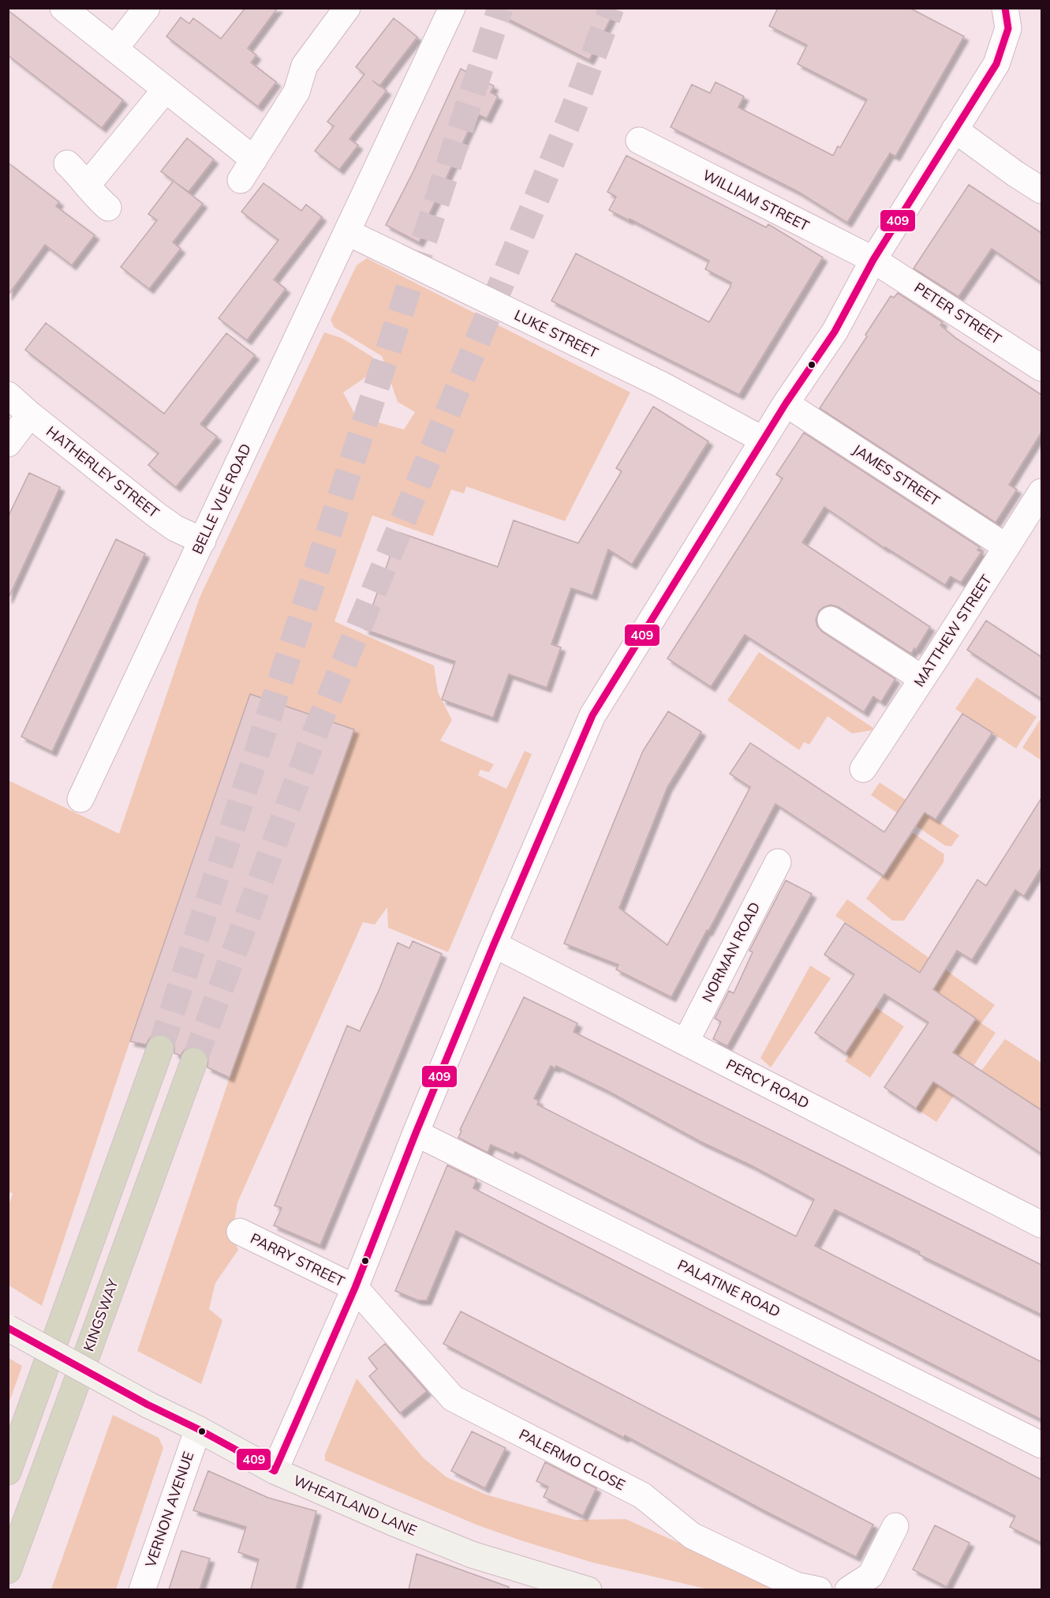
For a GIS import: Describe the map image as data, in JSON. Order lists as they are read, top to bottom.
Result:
{
  "streets": {
    "highway": ["KINGSWAY"],
    "main road": ["WHEATLAND LANE"],
    "street": [
      "WILLIAM STREET",
      "PETER STREET",
      "LUKE STREET",
      "HATHERLEY STREET",
      "JAMES STREET",
      "BELLE VUE ROAD",
      "MATTHEW STREET",
      "NORMAN ROAD",
      "PERCY ROAD",
      "PARRY STREET",
      "PALATINE ROAD",
      "PALERMO CLOSE",
      "VERNON AVENUE"
    ]
  },
  "crossings": [
    ["WILLIAM STREET", "PETER STREET"],
    ["LUKE STREET", "BELLE VUE ROAD"],
    ["HATHERLEY STREET", "BELLE VUE ROAD"],
    ["JAMES STREET", "MATTHEW STREET"],
    ["NORMAN ROAD", "PERCY ROAD"],
    ["PARRY STREET", "PALERMO CLOSE"],
    ["WHEATLAND LANE", "VERNON AVENUE"]
  ],
  "lines": ["transit line 409"]
}
